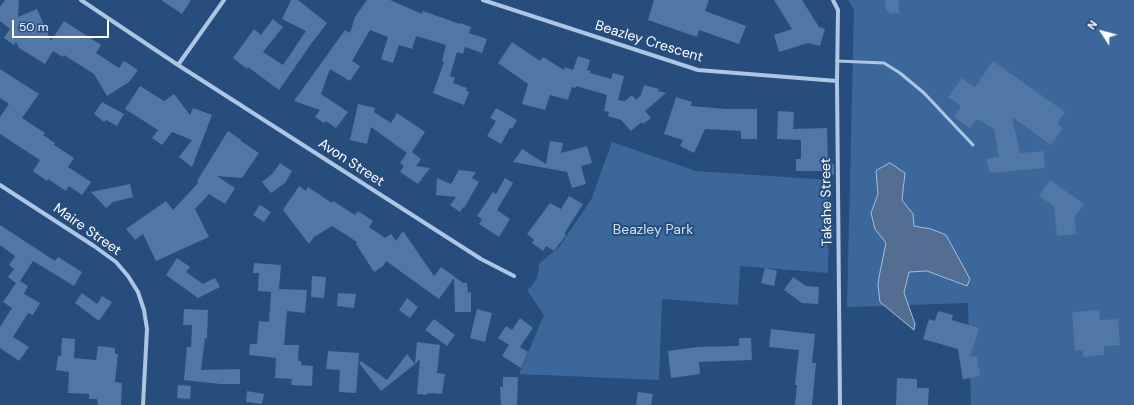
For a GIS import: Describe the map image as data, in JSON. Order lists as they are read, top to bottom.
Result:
{
  "streets": {
    "street": [
      "Beazley Crescent",
      "Avon Street",
      "Takahe Street",
      "Maire Street"
    ]
  },
  "crossings": [
    ["Beazley Crescent", "Takahe Street"]
  ],
  "parks": ["Beazley Park"],
  "scale_bar": "50 m",
  "north": "top left"
}
